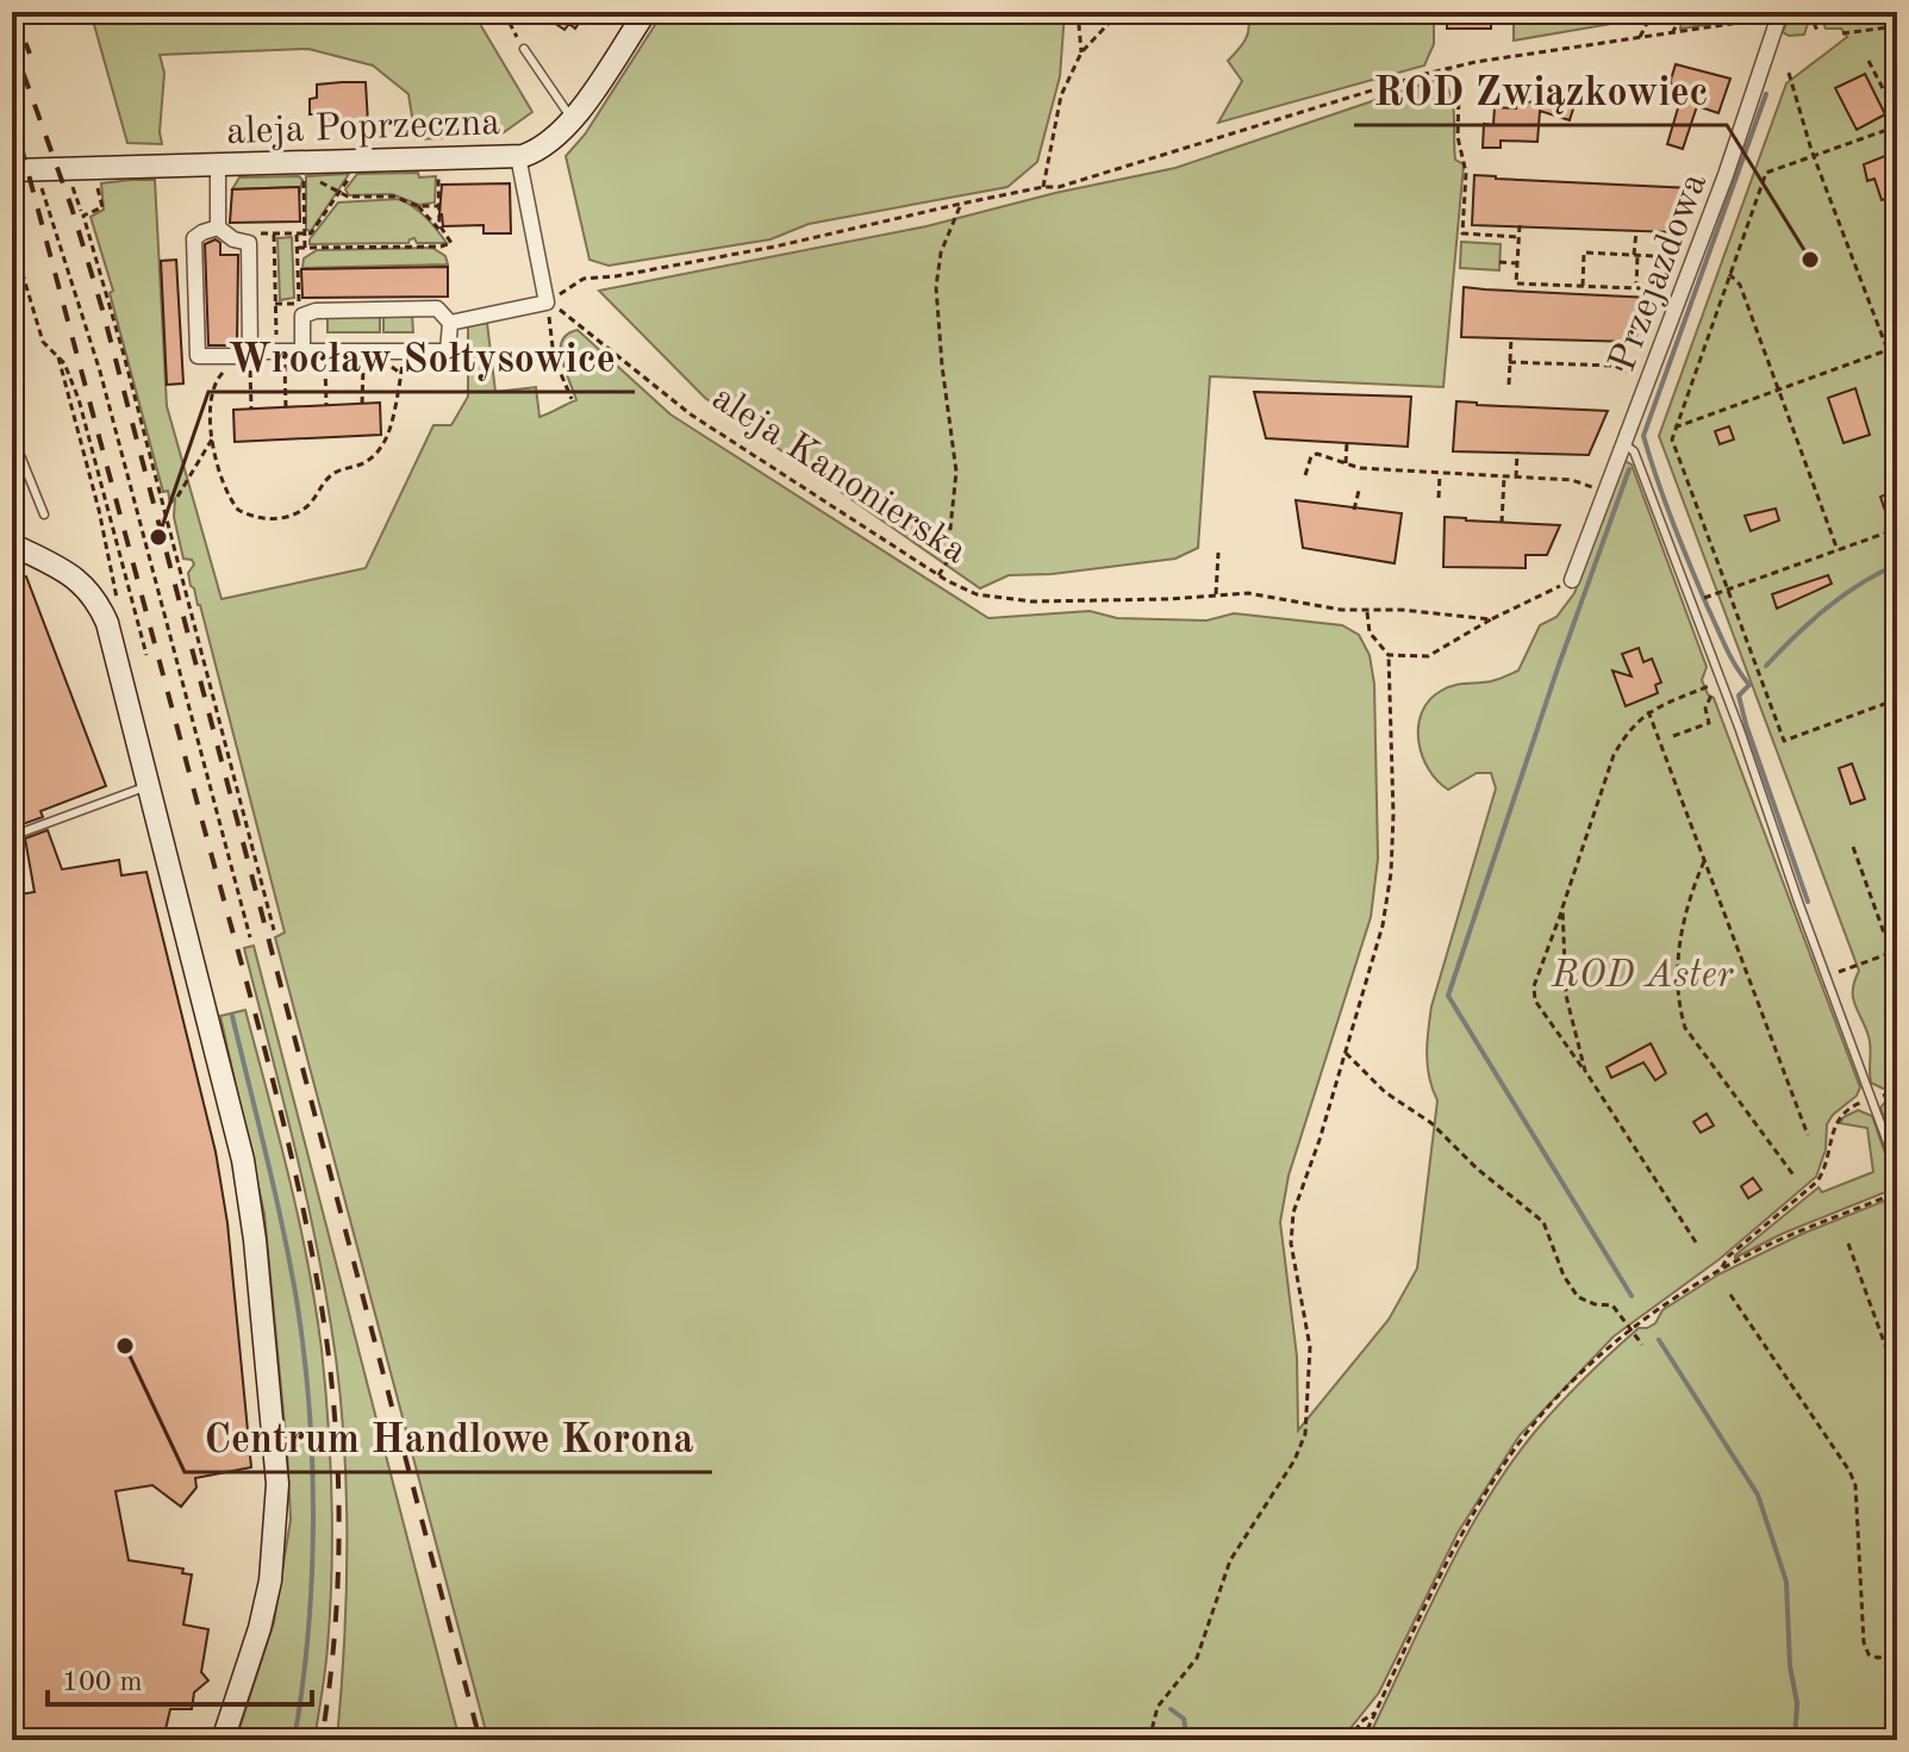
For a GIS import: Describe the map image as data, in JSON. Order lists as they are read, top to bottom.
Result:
{
  "streets": {
    "street": ["aleja Poprzeczna", "Przejazdowa"],
    "path": ["aleja Kanonierska"]
  },
  "parks": ["ROD Aster"],
  "places": ["ROD Związkowiec", "Wrocław Sołtysowice", "Centrum Handlowe Korona"],
  "scale_bar": "100 m"
}
